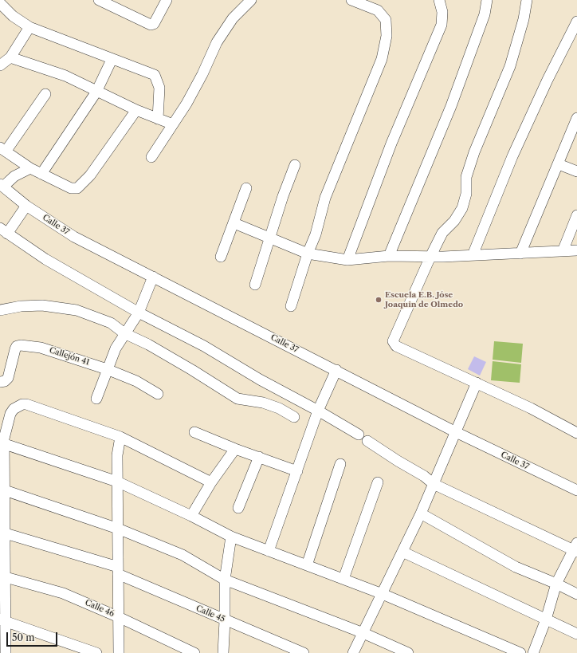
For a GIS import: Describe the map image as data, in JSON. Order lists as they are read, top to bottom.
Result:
{
  "streets": {
    "street": [
      "Calle 37",
      "Callejón 41",
      "Calle 46",
      "Calle 45"
    ]
  },
  "places": ["Escuela E.B. Jóse Joaquin de Olmedo"],
  "scale_bar": "50 m"
}
